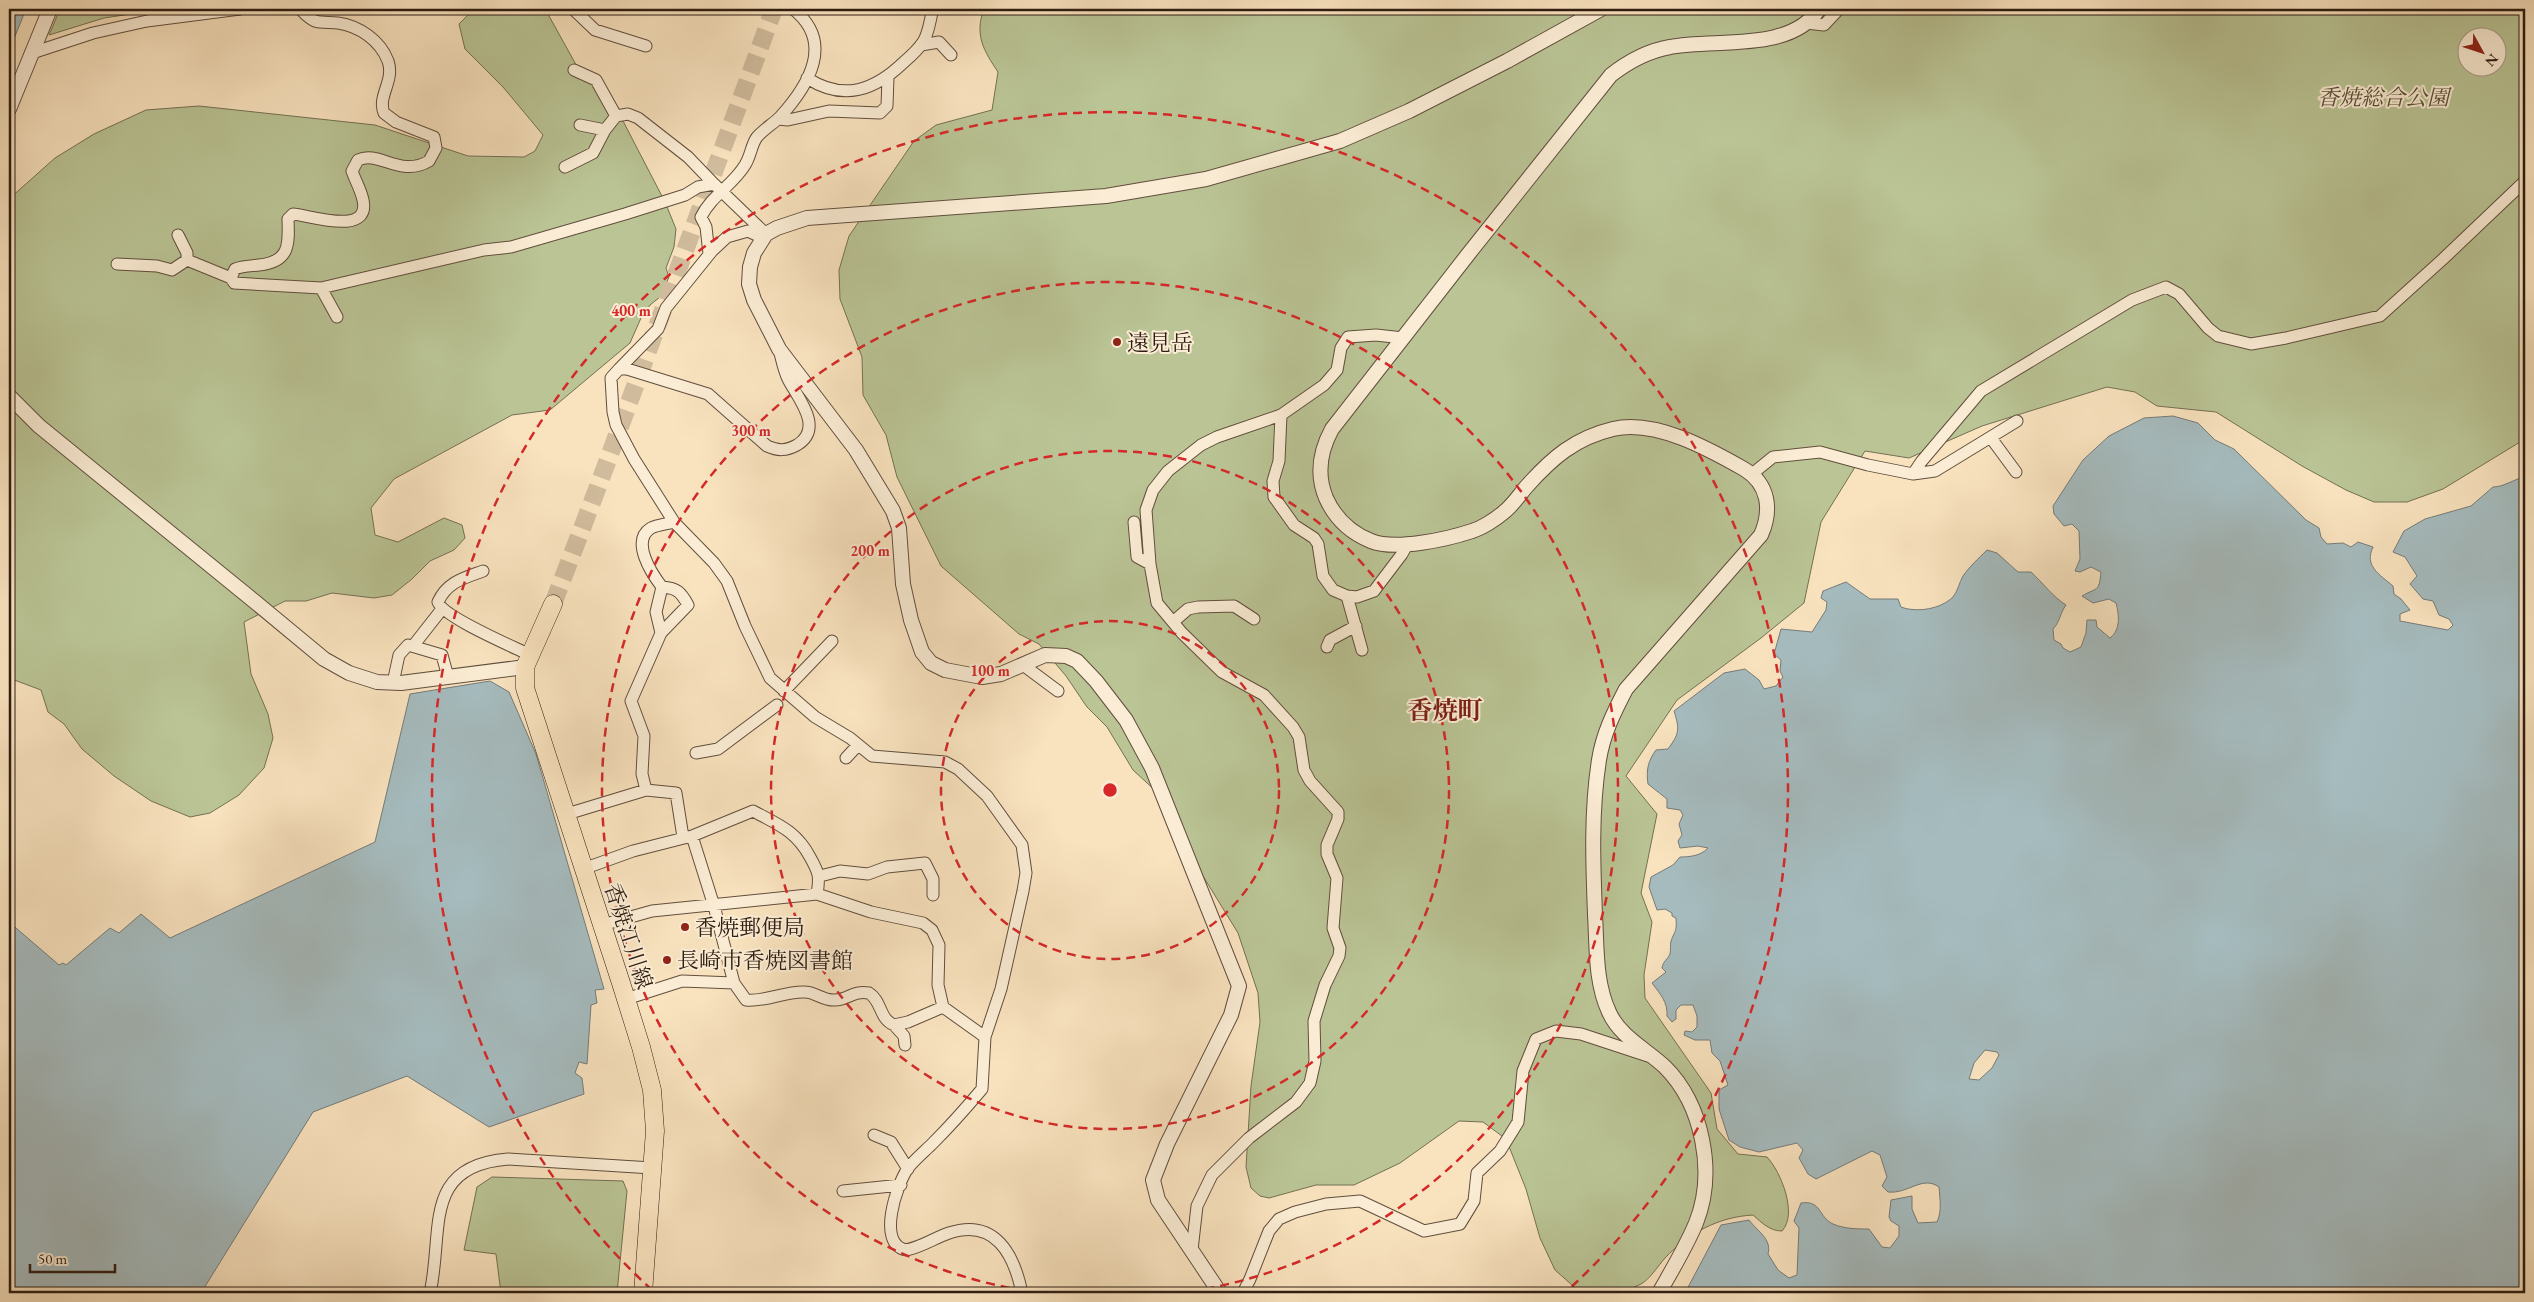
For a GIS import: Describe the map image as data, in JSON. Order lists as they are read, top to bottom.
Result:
{
  "streets": {
    "main road": ["香焼江川線"]
  },
  "districts": ["香焼町"],
  "parks": ["香焼総合公園"],
  "places": ["遠見岳", "香焼郵便局", "長崎市香焼図書館"],
  "scale_bar": "50 m",
  "north": "bottom right",
  "rings": [
    "400 m",
    "300 m",
    "200 m",
    "100 m"
  ]
}
